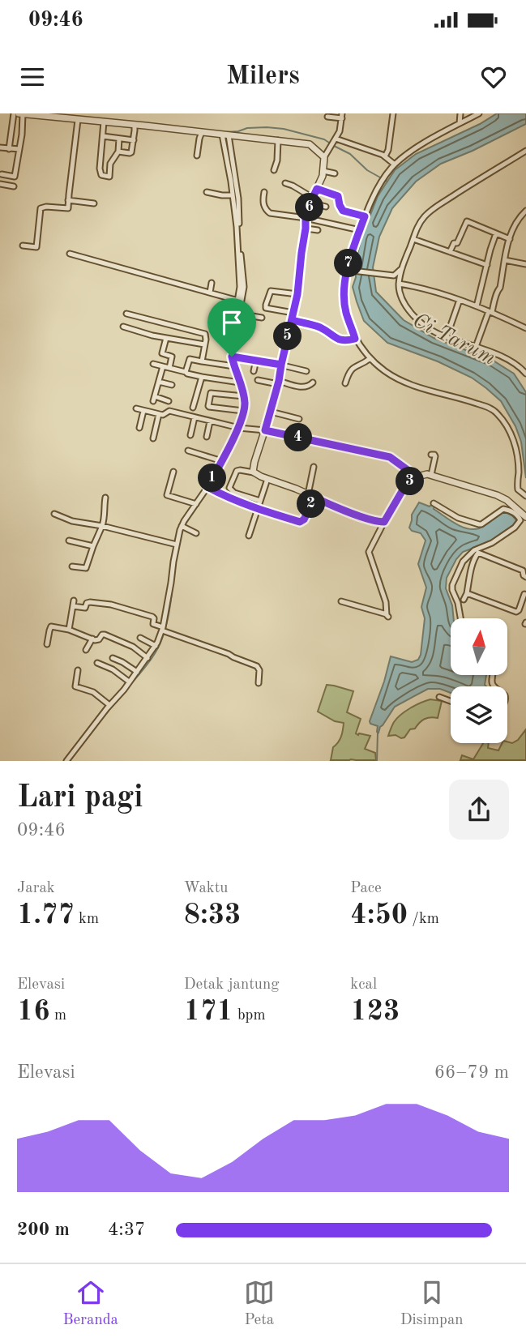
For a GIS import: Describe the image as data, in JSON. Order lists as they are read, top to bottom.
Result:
{
  "water": ["Ci Tarum"],
  "north": "top",
  "page": {
    "status": "09:46",
    "header": "Milers",
    "pins": [
      "6",
      "7",
      "5",
      "4",
      "1",
      "3",
      "2"
    ],
    "heading": ["Lari pagi", "09:46"],
    "stats": [
      ["Jarak", "1.77 km"],
      ["Waktu", "8:33"],
      ["Pace", "4:50 /km"],
      ["Elevasi", "16 m"],
      ["Detak jantung", "171 bpm"],
      ["kcal", "123"]
    ],
    "chart": ["Elevasi", "66–79 m"],
    "list": [
      {
        "name": "200 m",
        "note": "4:37"
      }
    ],
    "tabs": ["Beranda", "Peta", "Disimpan"]
  }
}
